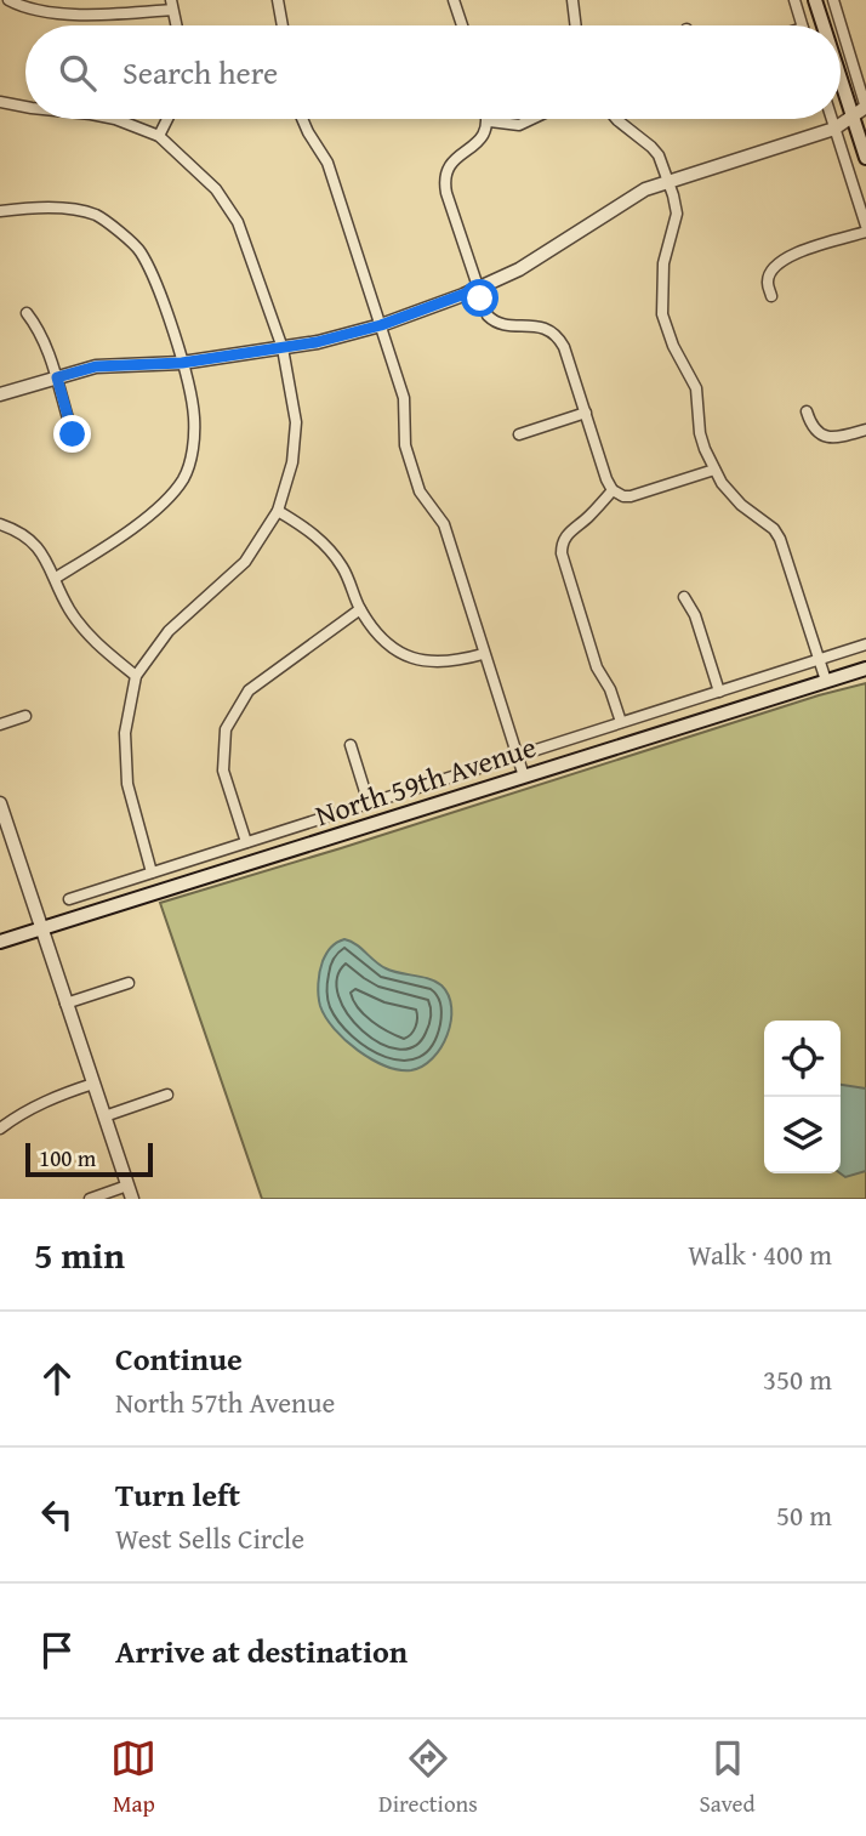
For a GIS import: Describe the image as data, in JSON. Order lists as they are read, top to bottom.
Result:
{
  "streets": {
    "main road": ["North 59th Avenue"]
  },
  "scale_bar": "100 m",
  "page": {
    "search": "Search here",
    "scale": "100 m",
    "heading": ["5 min", "Walk · 400 m"],
    "list": [
      ["Continue", "North 57th Avenue", "350 m"],
      ["Turn left", "West Sells Circle", "50 m"],
      "Arrive at destination"
    ],
    "nav": ["Map", "Directions", "Saved"]
  }
}
